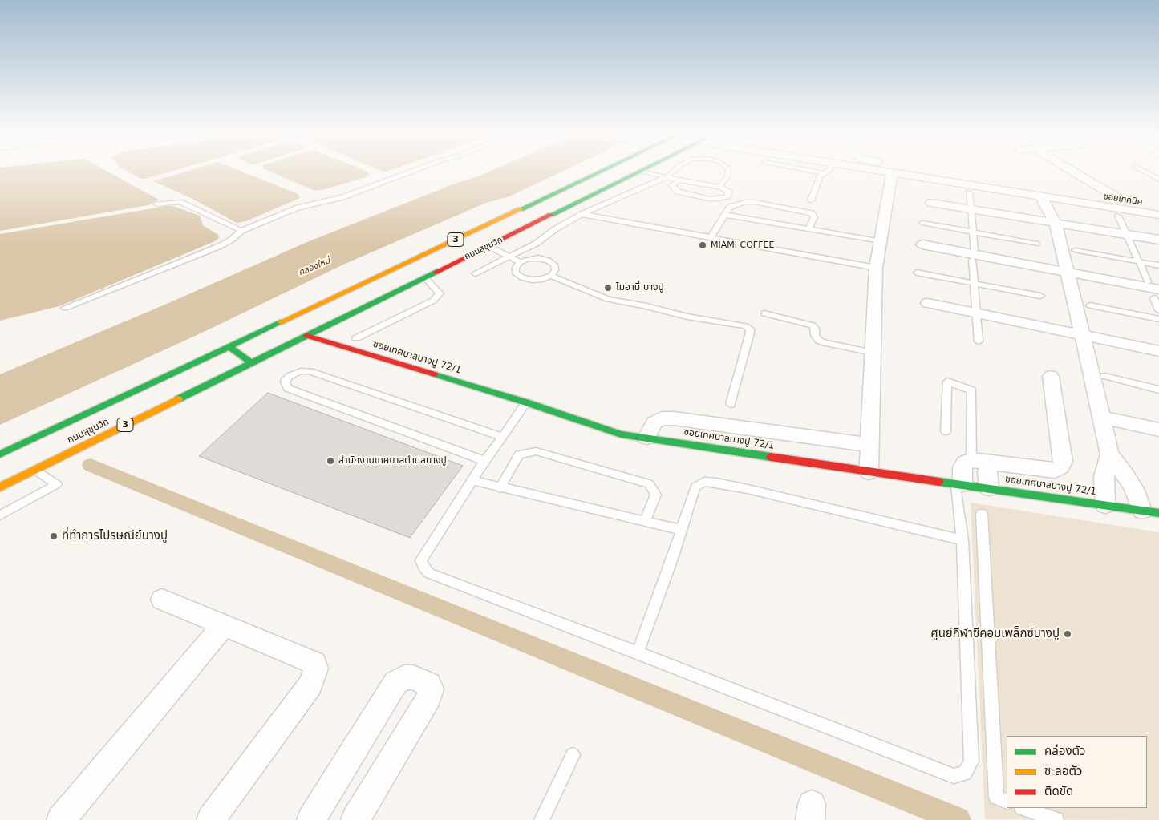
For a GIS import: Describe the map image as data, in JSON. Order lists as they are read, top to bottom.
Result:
{
  "streets": {
    "main road": ["3", "ถนนสุขุมวิท", "ซอยเทศบาลบางปู 72/1"],
    "street": ["ซอยเทคนิค"]
  },
  "crossings": [
    ["ถนนสุขุมวิท", "ซอยเทศบาลบางปู 72/1"]
  ],
  "water": ["คลองใหม่"],
  "places": [
    "MIAMI COFFEE",
    "ไมอามี่ บางปู",
    "สำนักงานเทศบาลตำบลบางปู",
    "ที่ทำการไปรษณีย์บางปู",
    "ศูนย์กีฬาซีคอมเพล็กซ์บางปู"
  ],
  "legend": ["คล่องตัว", "ชะลอตัว", "ติดขัด"]
}
